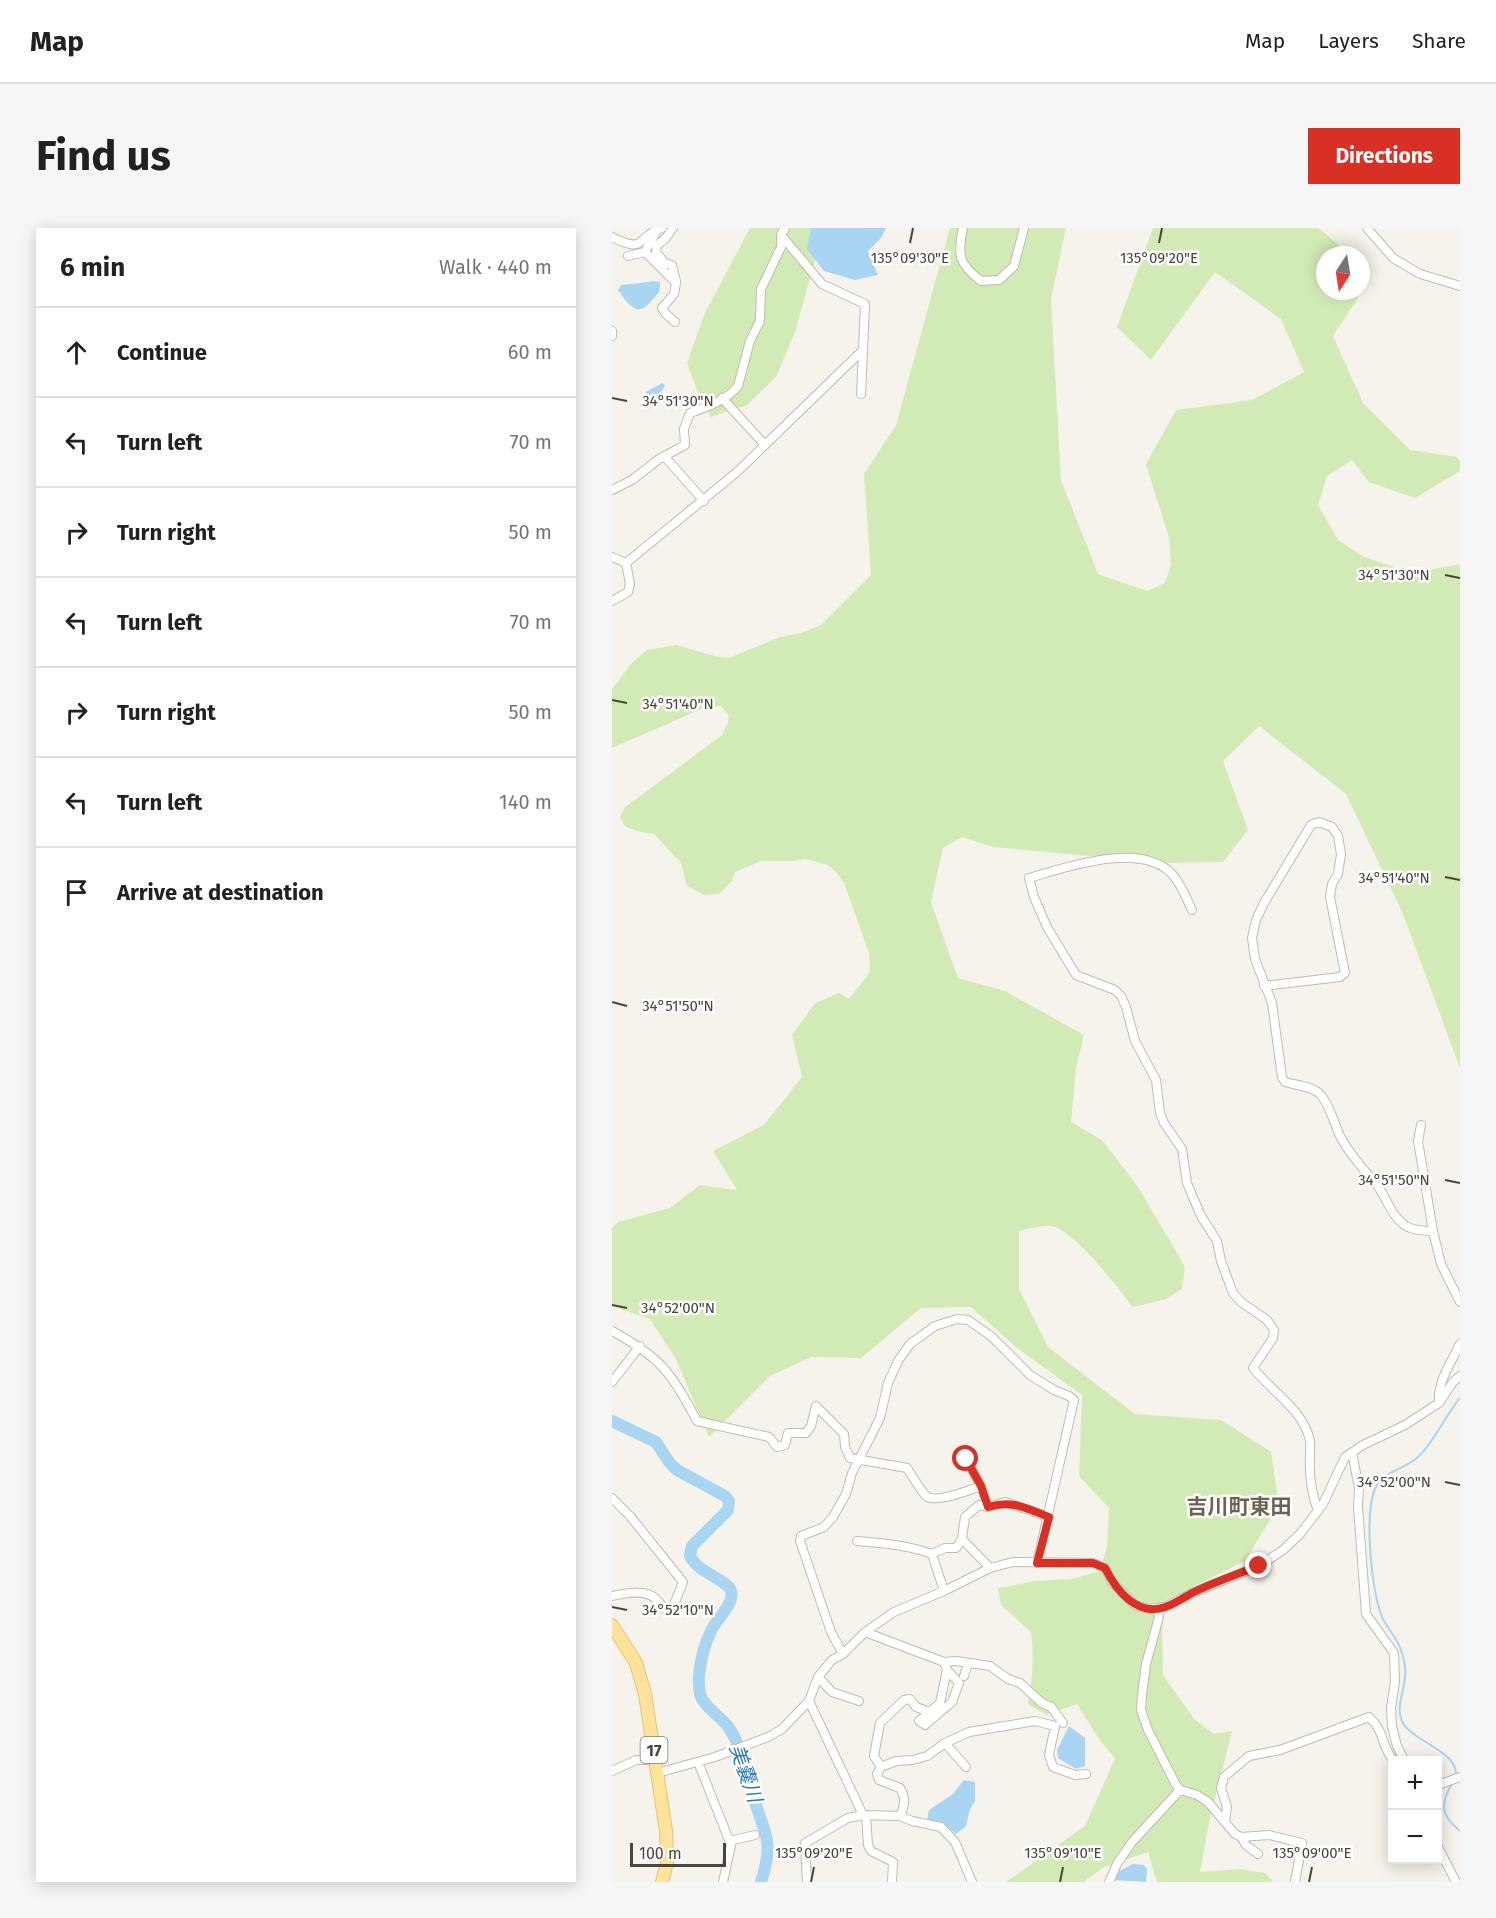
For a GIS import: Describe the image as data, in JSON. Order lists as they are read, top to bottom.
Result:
{
  "streets": {
    "main road": ["17"]
  },
  "districts": ["吉川町東田"],
  "water": ["美嚢川"],
  "scale_bar": "100 m",
  "north": "bottom",
  "page": {
    "header": "Map",
    "nav": ["Map", "Layers", "Share"],
    "buttons": "Directions",
    "title": "Find us",
    "heading": ["6 min", "Walk · 440 m"],
    "list": [
      ["Continue", "60 m"],
      ["Turn left", "70 m"],
      ["Turn right", "50 m"],
      ["Turn left", "70 m"],
      ["Turn right", "50 m"],
      ["Turn left", "140 m"],
      "Arrive at destination"
    ],
    "map_buttons": ["+", "−"],
    "scale": "100 m"
  },
  "coordinates": [
    "135°09'30\"E",
    "135°09'20\"E",
    "34°51'30\"N",
    "34°51'40\"N",
    "34°51'50\"N",
    "34°52'00\"N",
    "34°52'10\"N",
    "135°09'10\"E",
    "135°09'00\"E"
  ]
}
